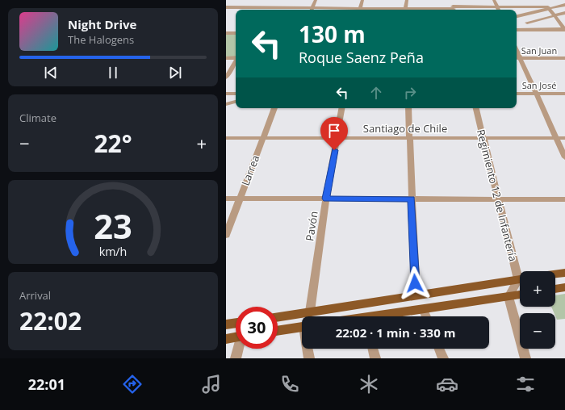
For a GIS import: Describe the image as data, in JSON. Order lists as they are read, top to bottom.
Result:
{
  "streets": {
    "street": [
      "San Juan",
      "San José",
      "Santiago de Chile",
      "Larrea",
      "Regimiento 12 de Infantería",
      "Pavón"
    ]
  },
  "crossings": [
    ["Santiago de Chile", "Larrea"],
    ["Santiago de Chile", "Regimiento 12 de Infantería"],
    ["Santiago de Chile", "Pavón"]
  ],
  "page": {
    "turn": ["130 m", "Roque Saenz Peña"],
    "song": ["Night Drive", "The Halogens"],
    "tile": [
      "Climate",
      ["Arrival", "22:02"]
    ],
    "heat": ["−", "22°", "+"],
    "map_buttons": ["+", "−"],
    "limit": "30",
    "trip": "22:02 · 1 min · 330 m",
    "tabs": "22:01",
    "gauge": ["23", "km/h"]
  }
}
